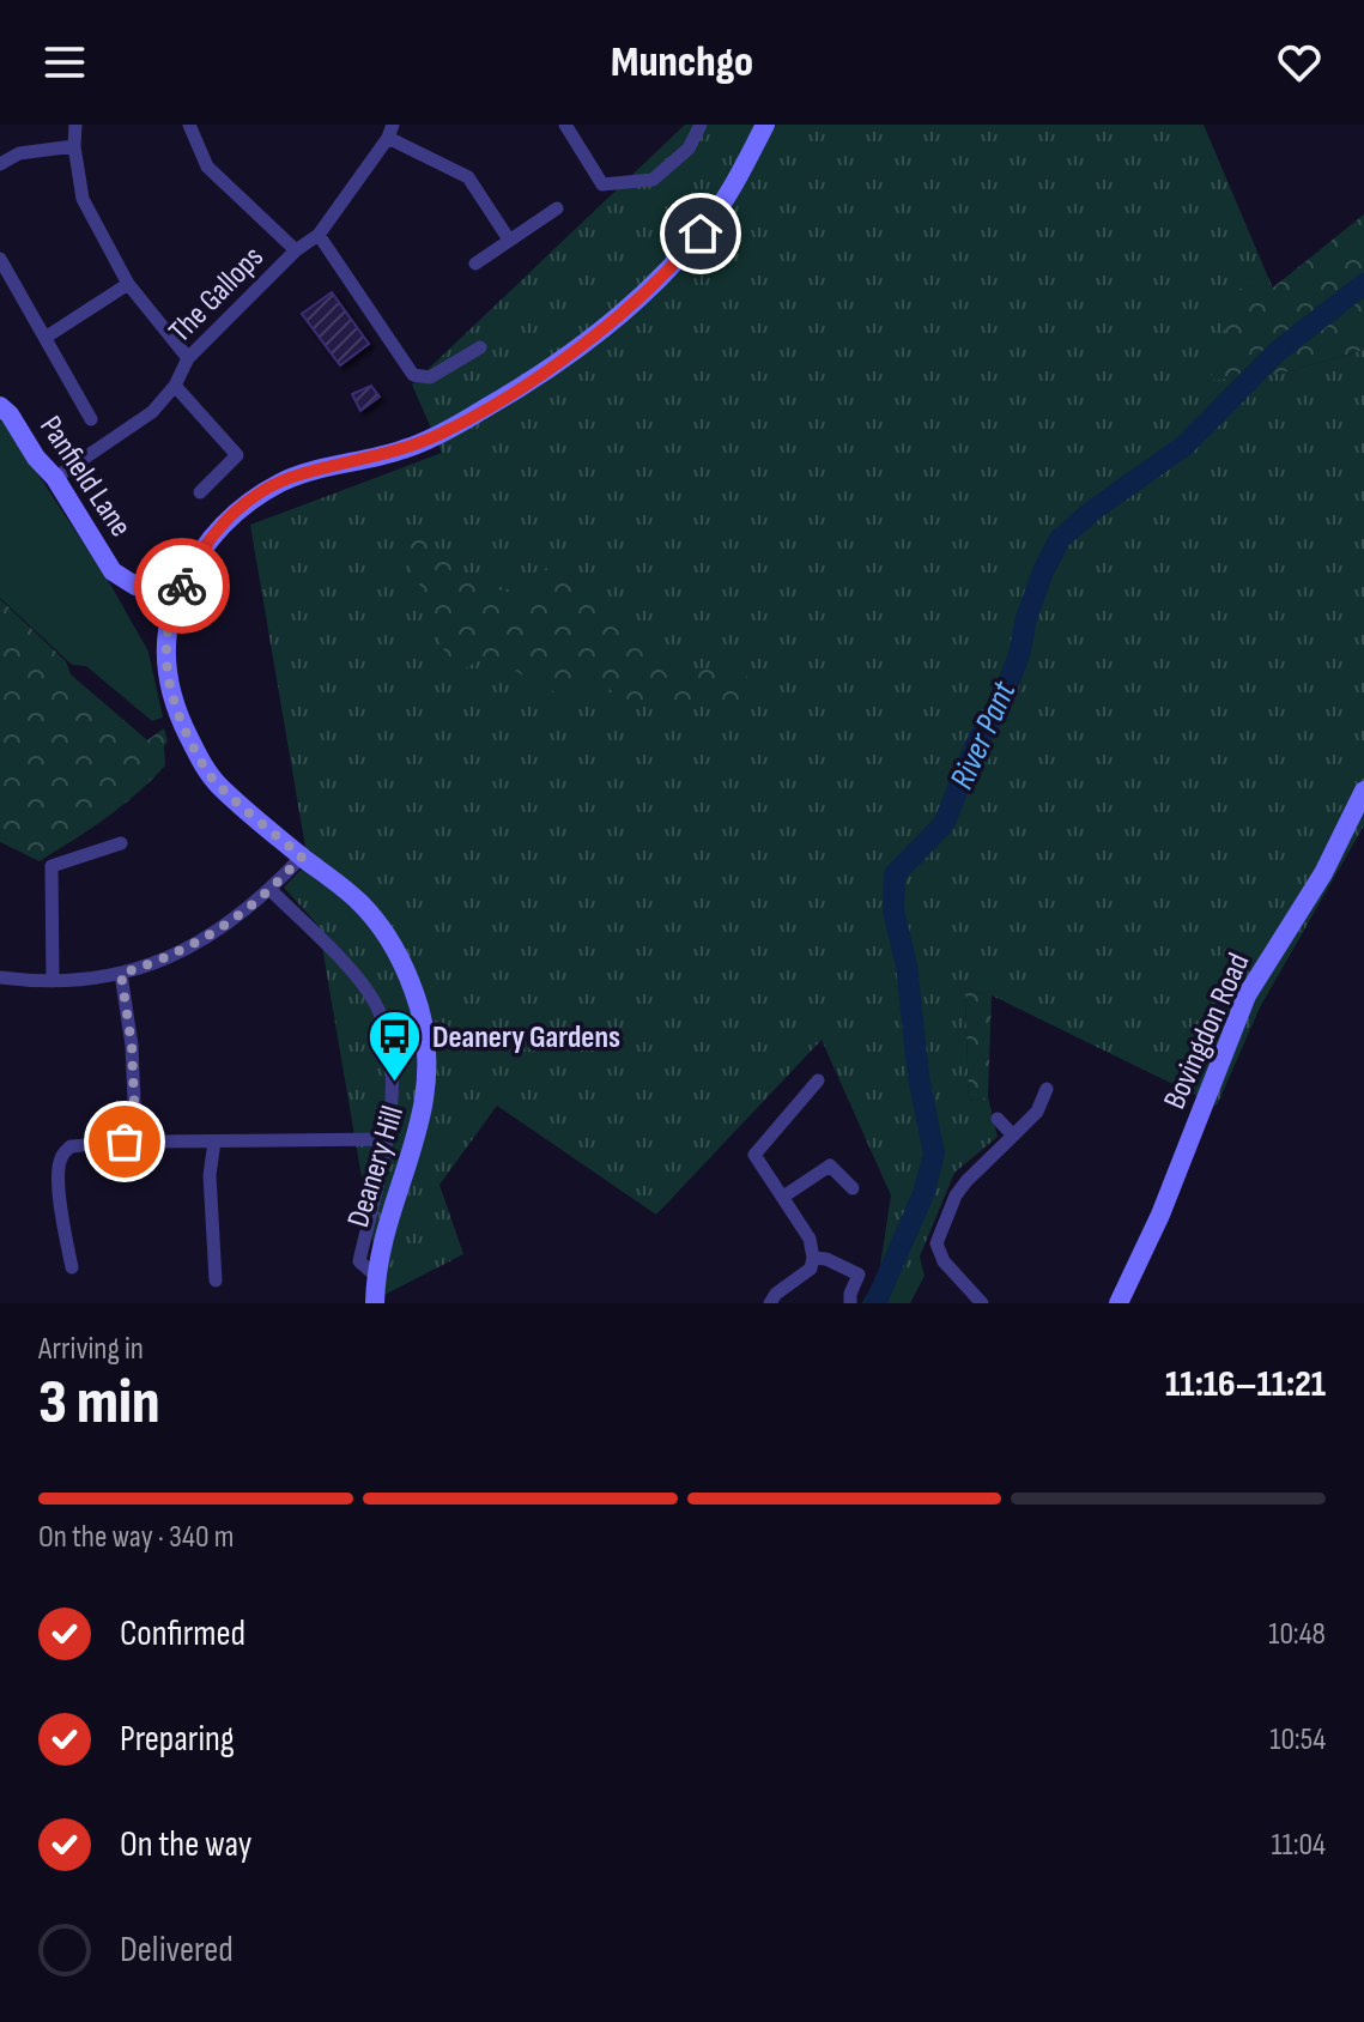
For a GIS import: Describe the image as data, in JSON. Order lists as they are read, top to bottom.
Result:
{
  "streets": {
    "main road": ["Panfield Lane", "Bovingdon Road", "Deanery Hill"],
    "street": ["The Gallops"]
  },
  "crossings": [
    ["The Gallops", "Panfield Lane"],
    ["Panfield Lane", "Deanery Hill"]
  ],
  "water": ["River Pant"],
  "places": {
    "bus stop": ["Deanery Gardens"]
  },
  "page": {
    "header": "Munchgo",
    "heading": ["3 min", "Arriving in", "11:16–11:21"],
    "bar": "On the way · 340 m",
    "list": [
      ["Confirmed", "10:48"],
      ["Preparing", "10:54"],
      ["On the way", "11:04"],
      "Delivered"
    ]
  }
}
